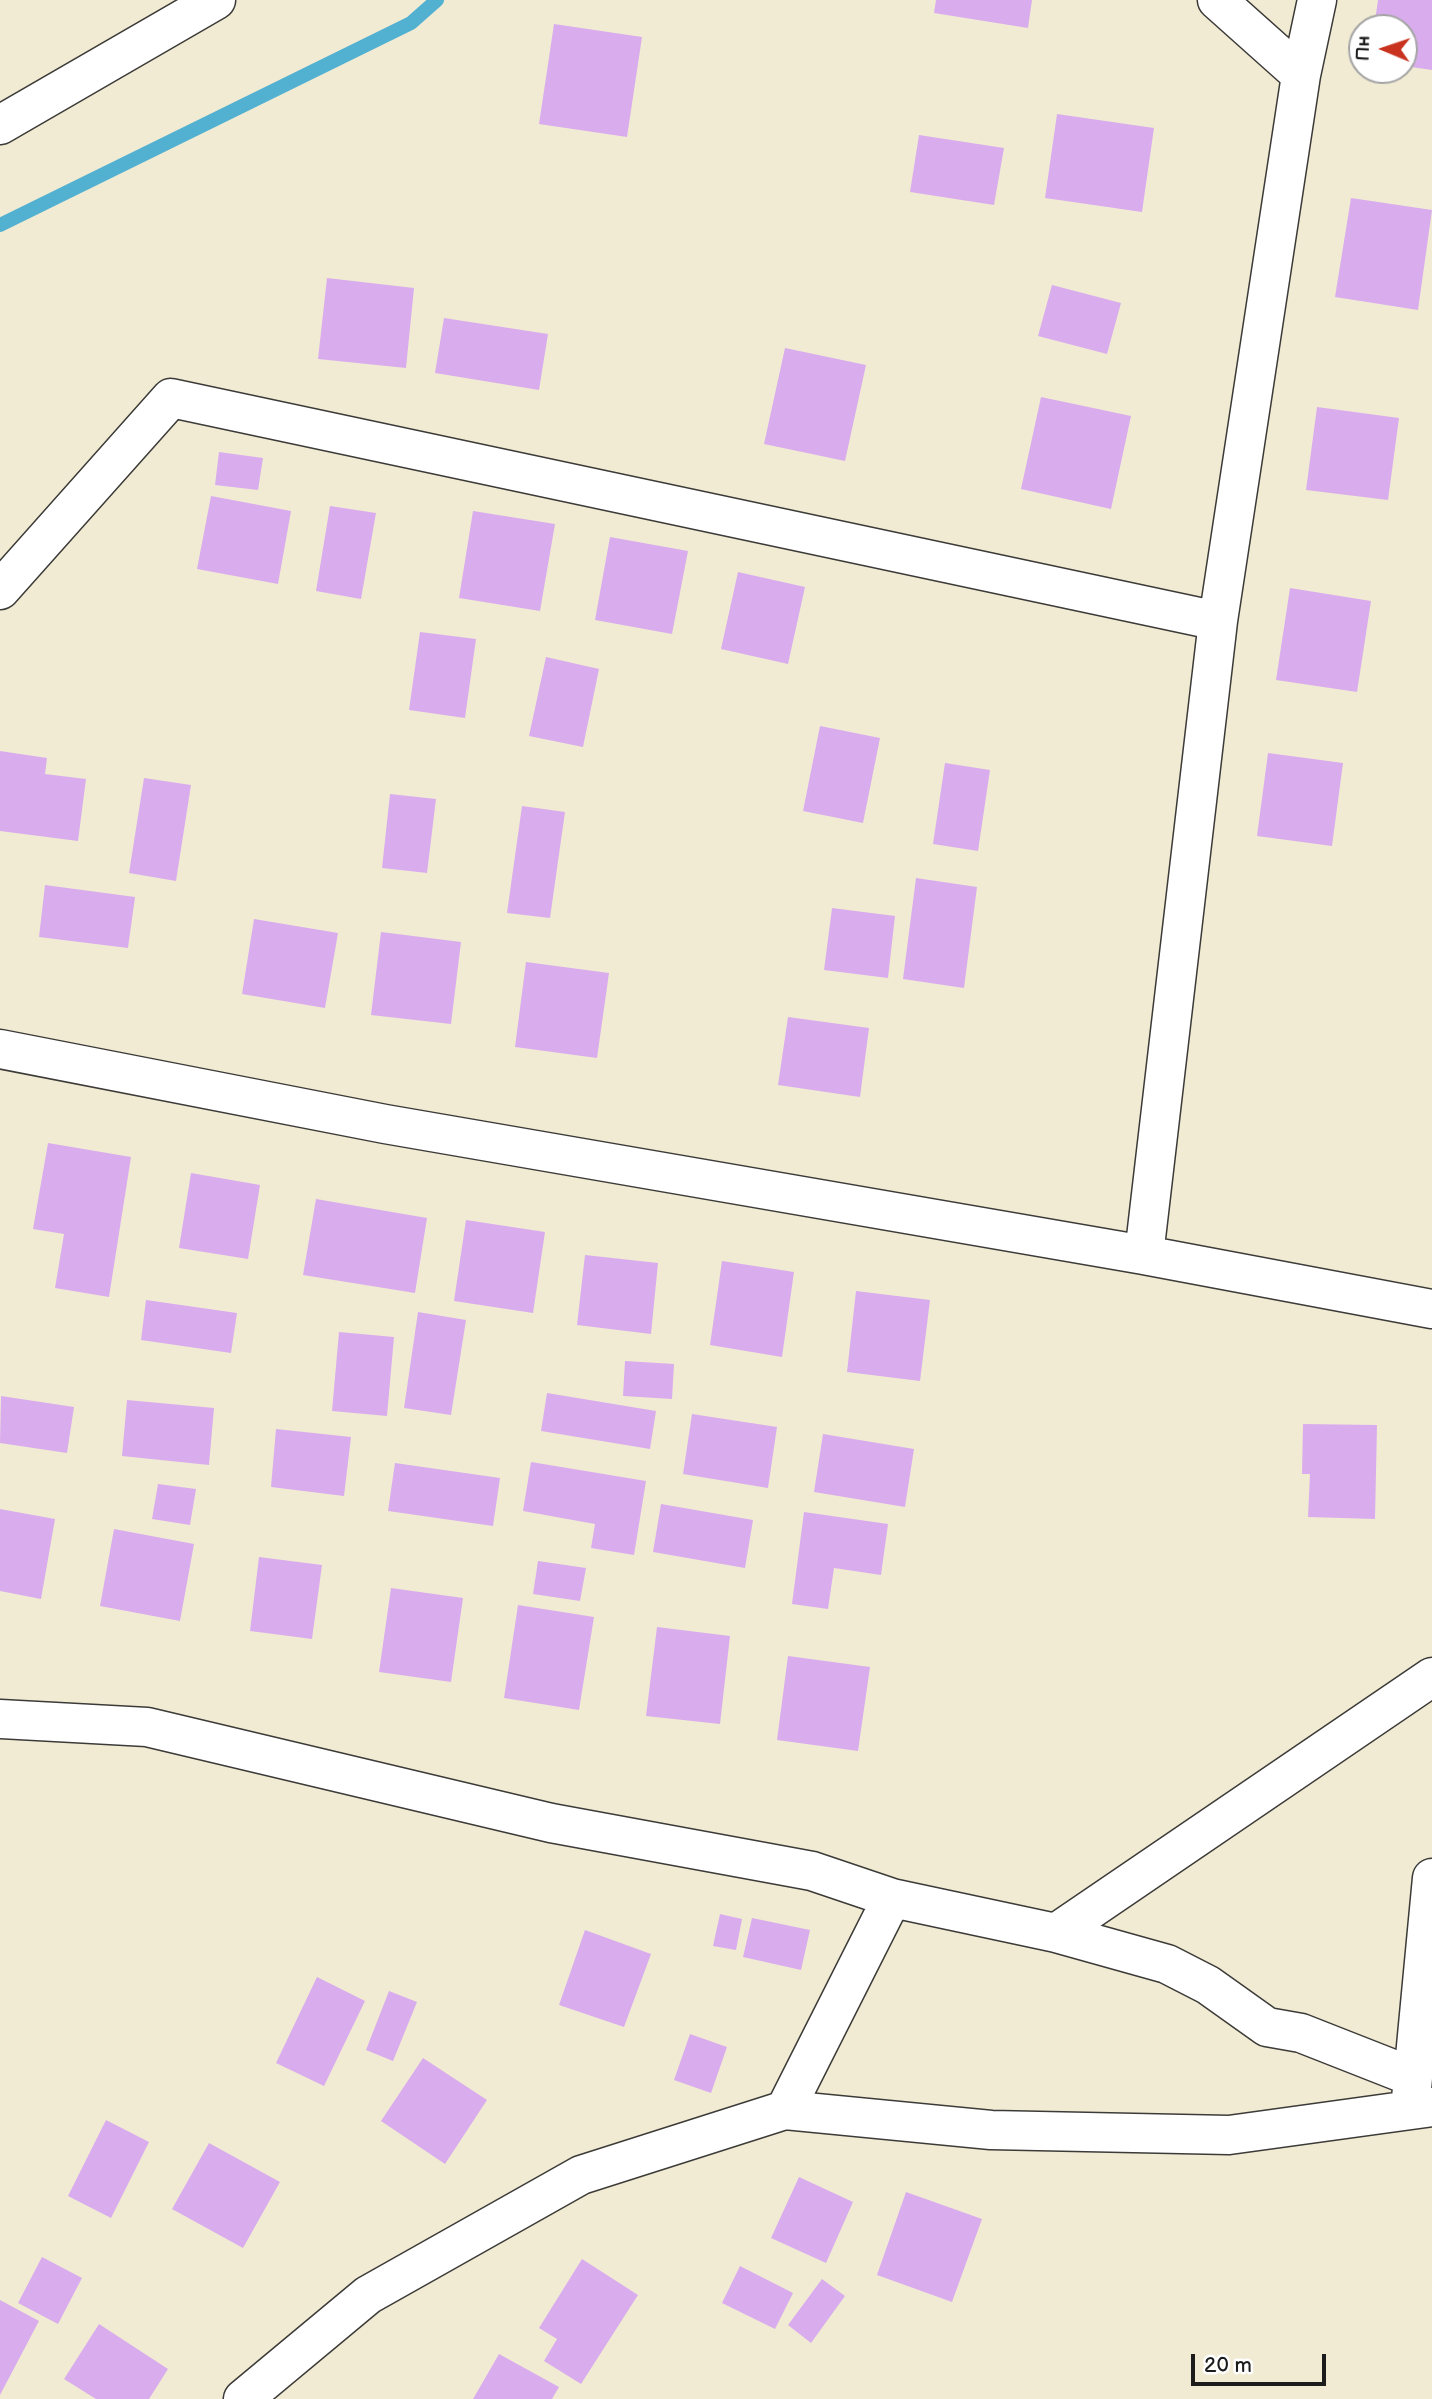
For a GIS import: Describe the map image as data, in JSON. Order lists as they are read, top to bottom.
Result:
{
  "scale_bar": "20 m",
  "north": "left"
}
